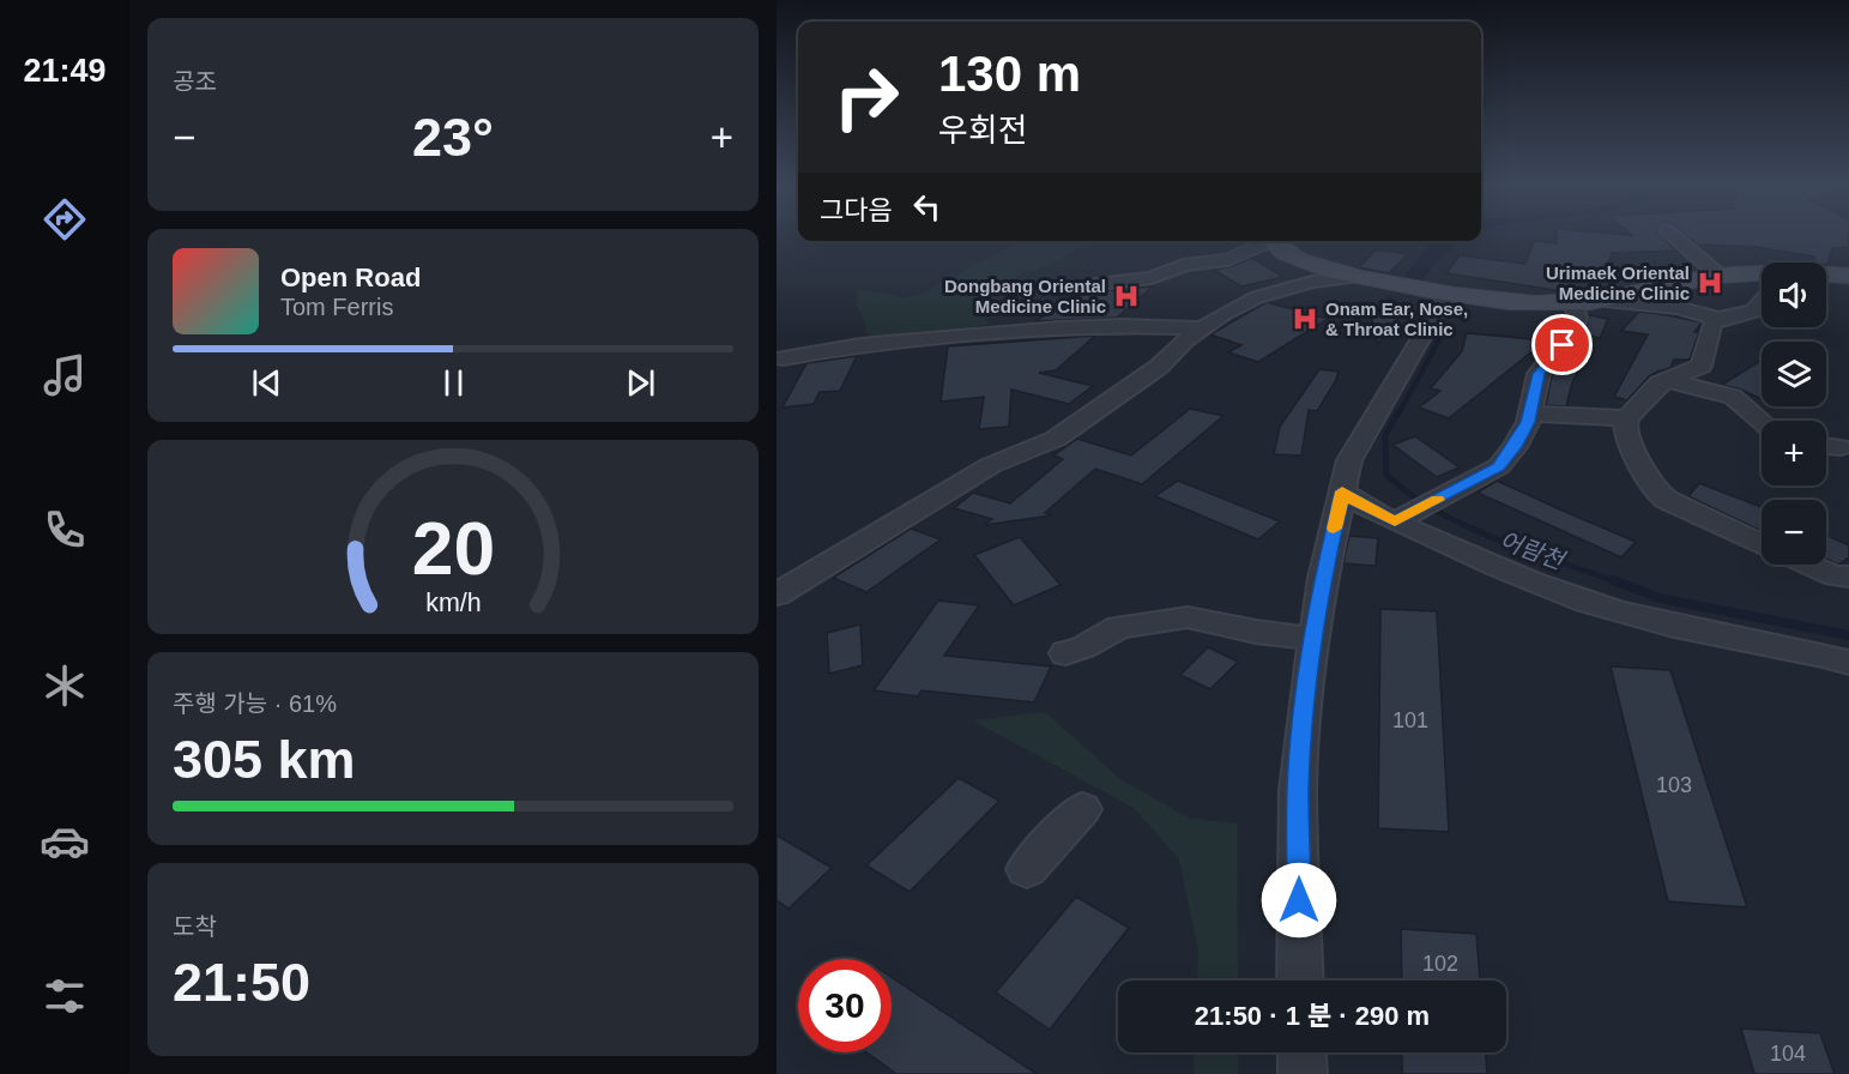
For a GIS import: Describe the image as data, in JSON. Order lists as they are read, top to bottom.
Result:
{
  "water": ["어람천"],
  "places": {
    "hospital": ["Urimaek Oriental Medicine Clinic", "Dongbang Oriental Medicine Clinic", "Onam Ear, Nose, & Throat Clinic"]
  },
  "house_numbers": [
    "101",
    "103",
    "102",
    "104"
  ],
  "page": {
    "tabs": "21:49",
    "tile": [
      "공조",
      ["주행 가능 · 61%", "305 km"],
      ["도착", "21:50"]
    ],
    "turn": ["130 m", "우회전"],
    "heat": ["−", "23°", "+"],
    "then": "그다음",
    "song": ["Open Road", "Tom Ferris"],
    "map_buttons": ["+", "−"],
    "limit": "30",
    "trip": "21:50 · 1 분 · 290 m",
    "gauge": ["20", "km/h"]
  }
}
